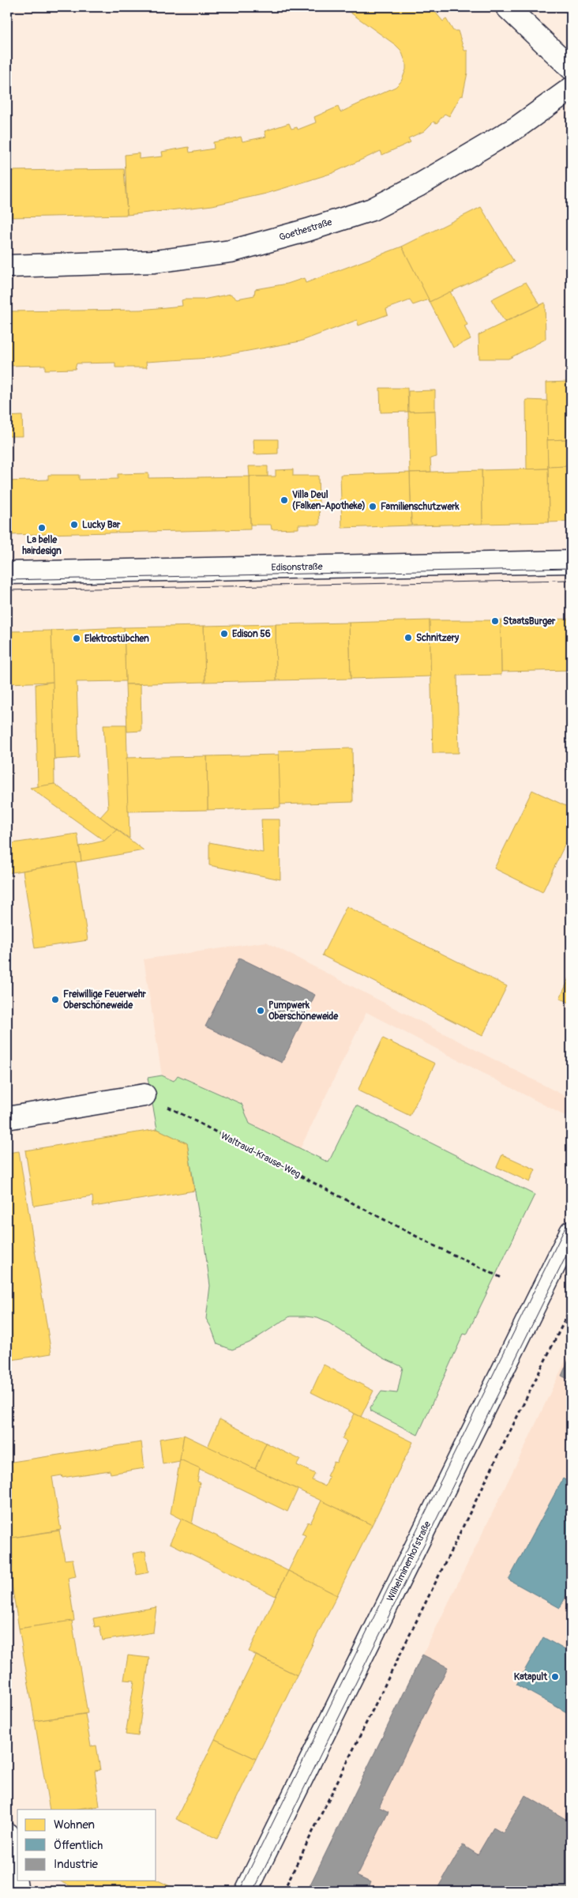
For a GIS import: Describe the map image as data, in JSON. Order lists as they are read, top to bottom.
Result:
{
  "streets": {
    "street": ["Goethestraße", "Edisonstraße", "Wilhelminenhofstraße"],
    "path": ["Waltraud-Krause-Weg"]
  },
  "places": [
    "Villa Deul (Falken-Apotheke)",
    "Familienschutzwerk",
    "Lucky Bar",
    "La belle hairdesign",
    "StaatsBurger",
    "Edison 56",
    "Schnitzery",
    "Elektrostübchen",
    "Freiwillige Feuerwehr Oberschöneweide",
    "Pumpwerk Oberschöneweide",
    "Katapult"
  ],
  "legend": ["Wohnen", "Öffentlich", "Industrie"]
}
